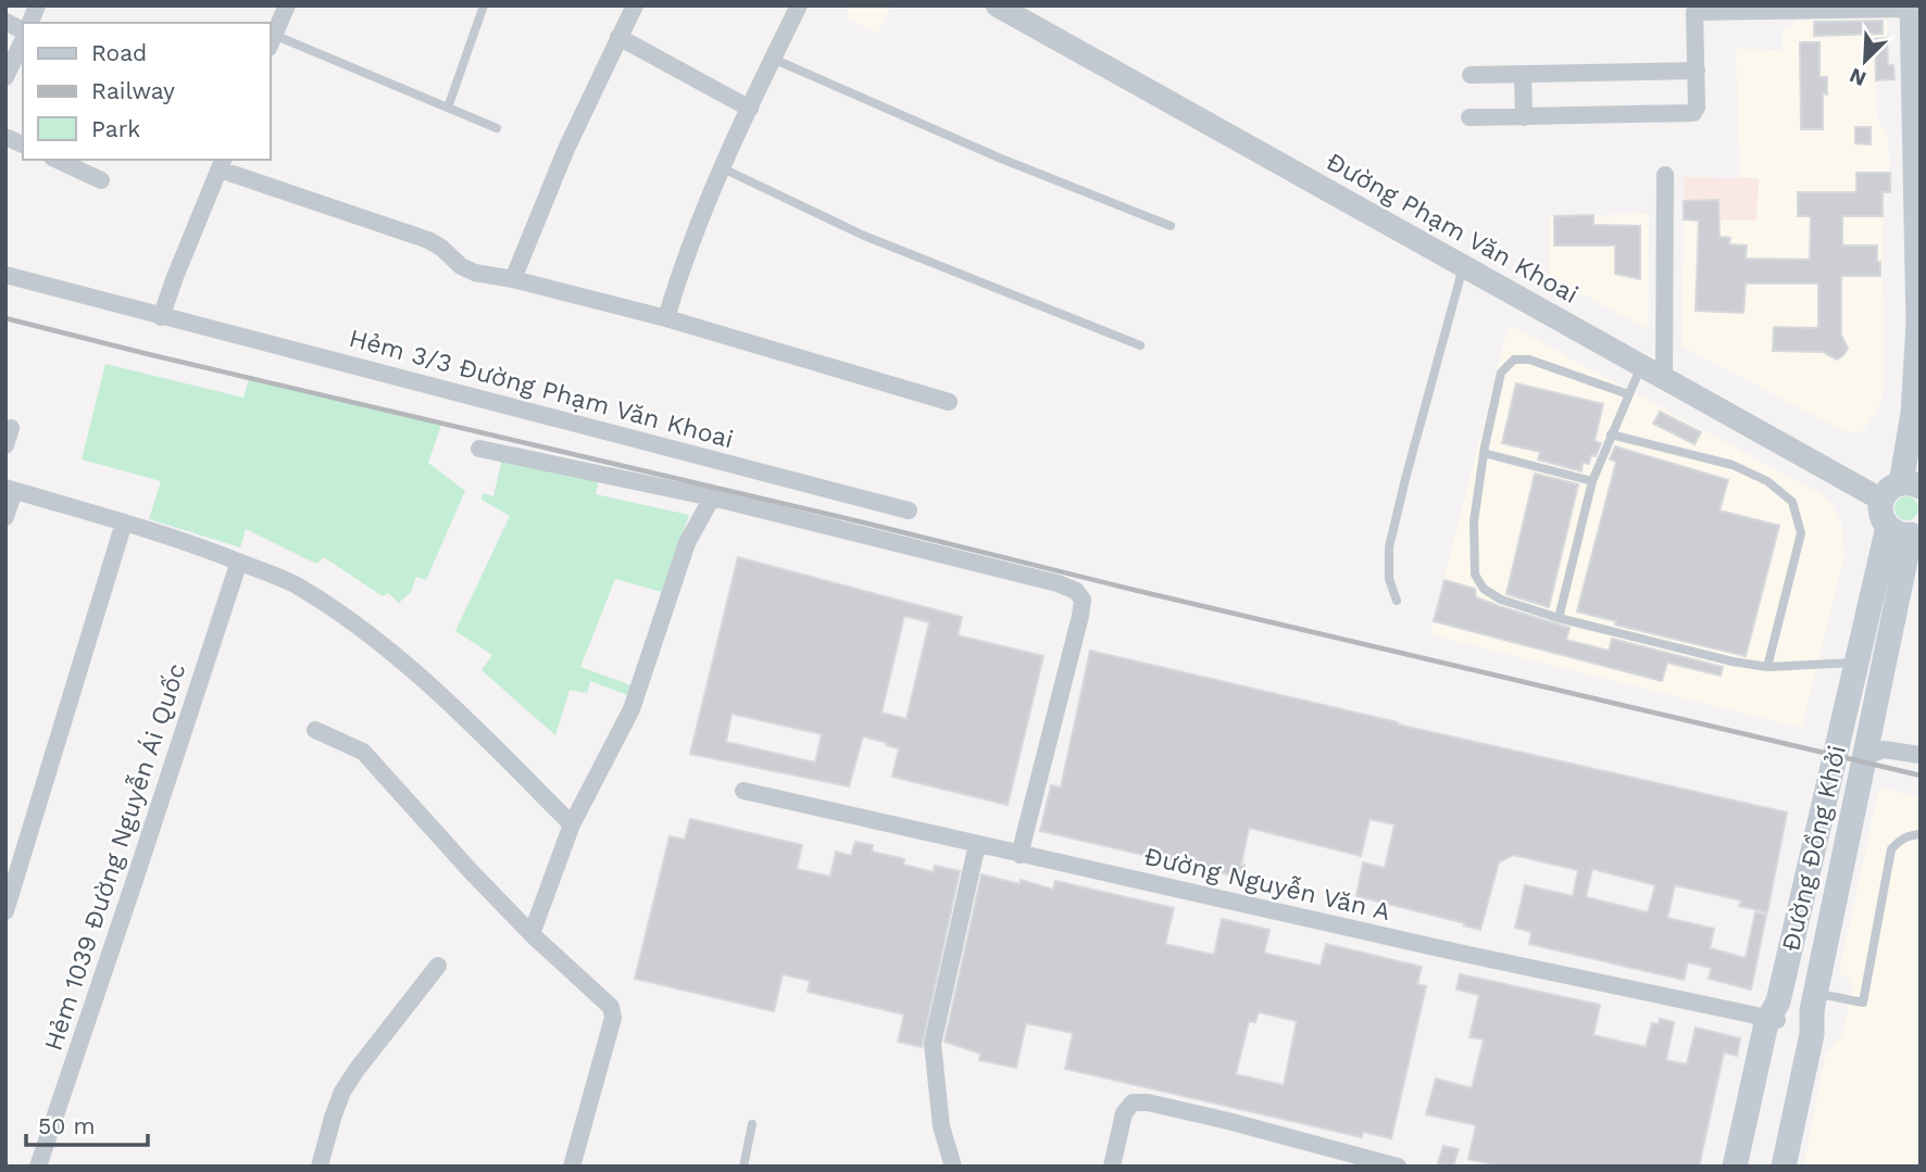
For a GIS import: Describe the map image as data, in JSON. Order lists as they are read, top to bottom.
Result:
{
  "streets": {
    "main road": ["Đường Đồng Khởi"],
    "street": [
      "Đường Phạm Văn Khoai",
      "Hẻm 3/3 Đường Phạm Văn Khoai",
      "Hẻm 1039 Đường Nguyễn Ái Quốc",
      "Đường Nguyễn Văn A"
    ]
  },
  "crossings": [
    ["Đường Đồng Khởi", "Đường Nguyễn Văn A"]
  ],
  "legend": ["Road", "Railway", "Park"],
  "scale_bar": "50 m",
  "north": "bottom left"
}
